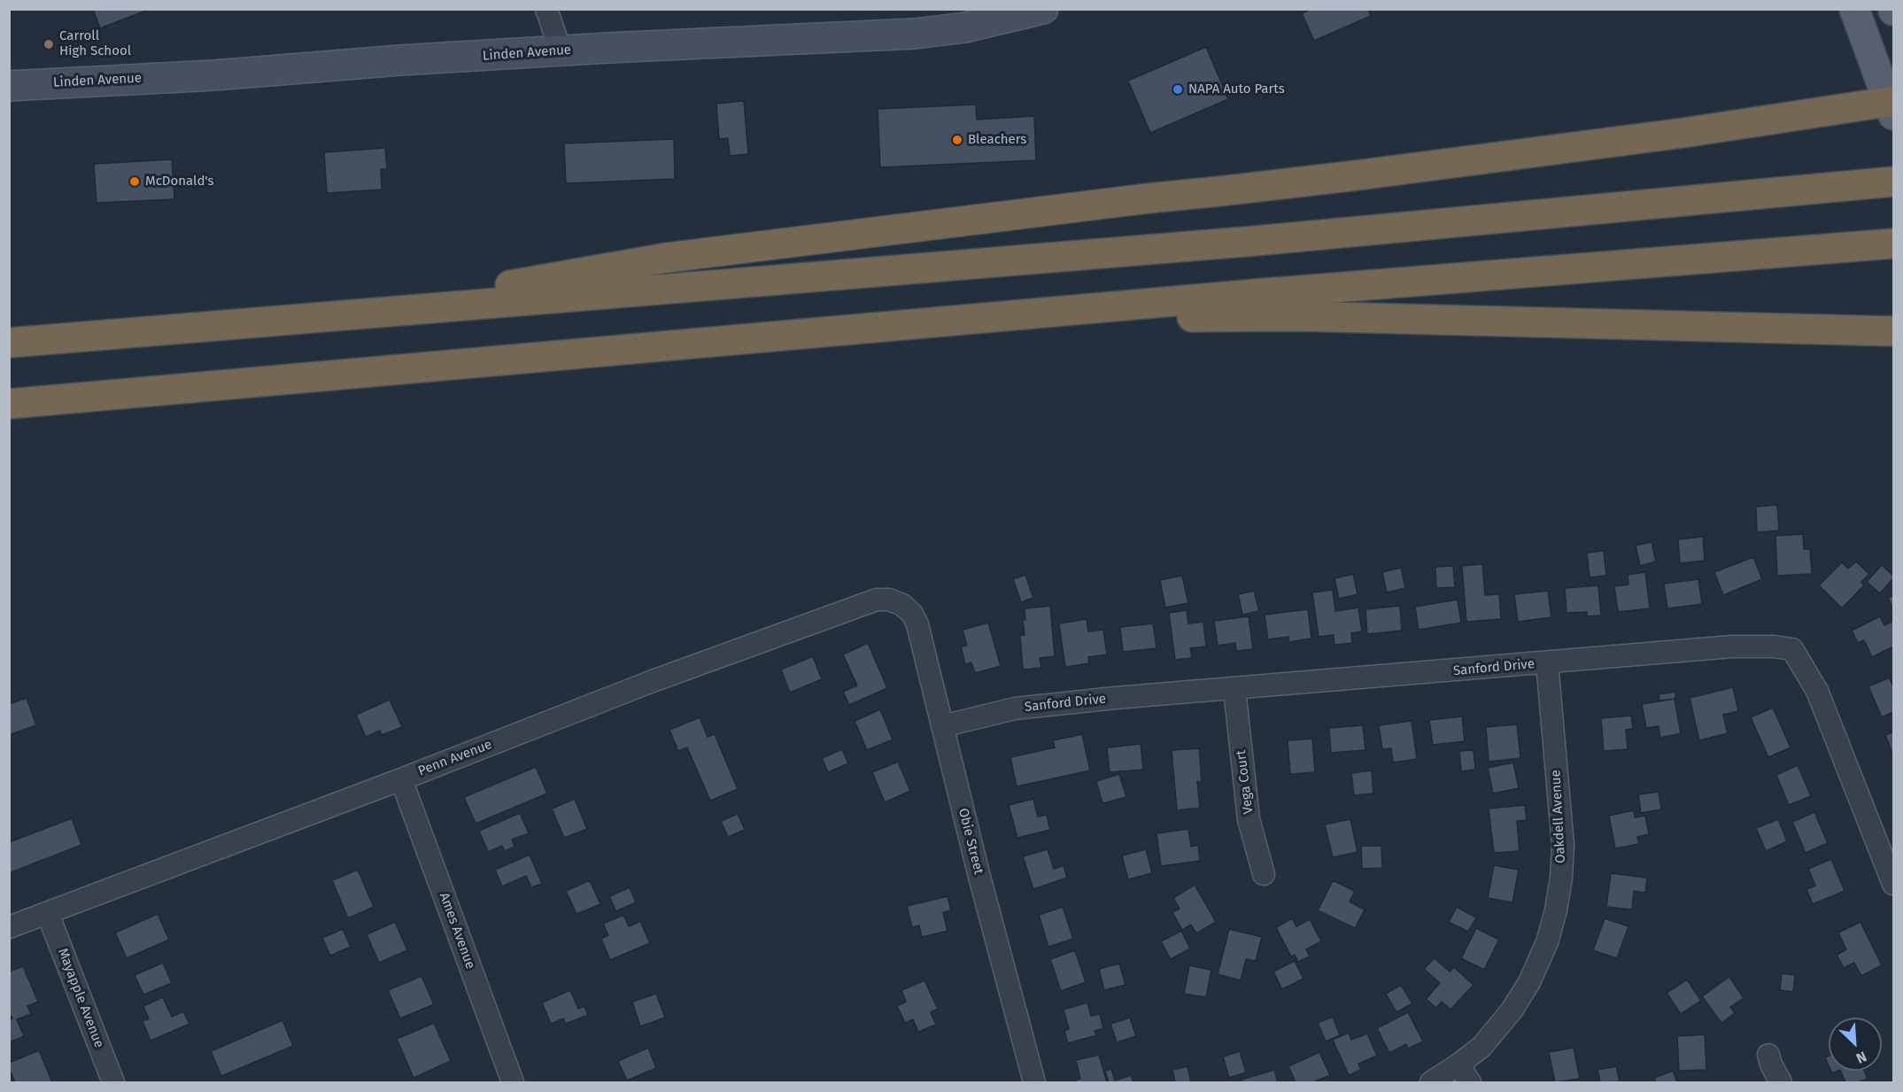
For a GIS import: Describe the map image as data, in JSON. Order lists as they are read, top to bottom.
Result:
{
  "streets": {
    "main road": ["Linden Avenue"],
    "street": [
      "Sanford Drive",
      "Penn Avenue",
      "Vega Court",
      "Oakdell Avenue",
      "Obie Street",
      "Ames Avenue",
      "Mayapple Avenue"
    ]
  },
  "crossings": [
    ["Sanford Drive", "Vega Court"],
    ["Sanford Drive", "Oakdell Avenue"],
    ["Sanford Drive", "Obie Street"],
    ["Penn Avenue", "Obie Street"],
    ["Penn Avenue", "Ames Avenue"],
    ["Penn Avenue", "Mayapple Avenue"]
  ],
  "places": [
    "Carroll High School",
    "NAPA Auto Parts",
    "Bleachers",
    "McDonald's"
  ],
  "north": "bottom right"
}
